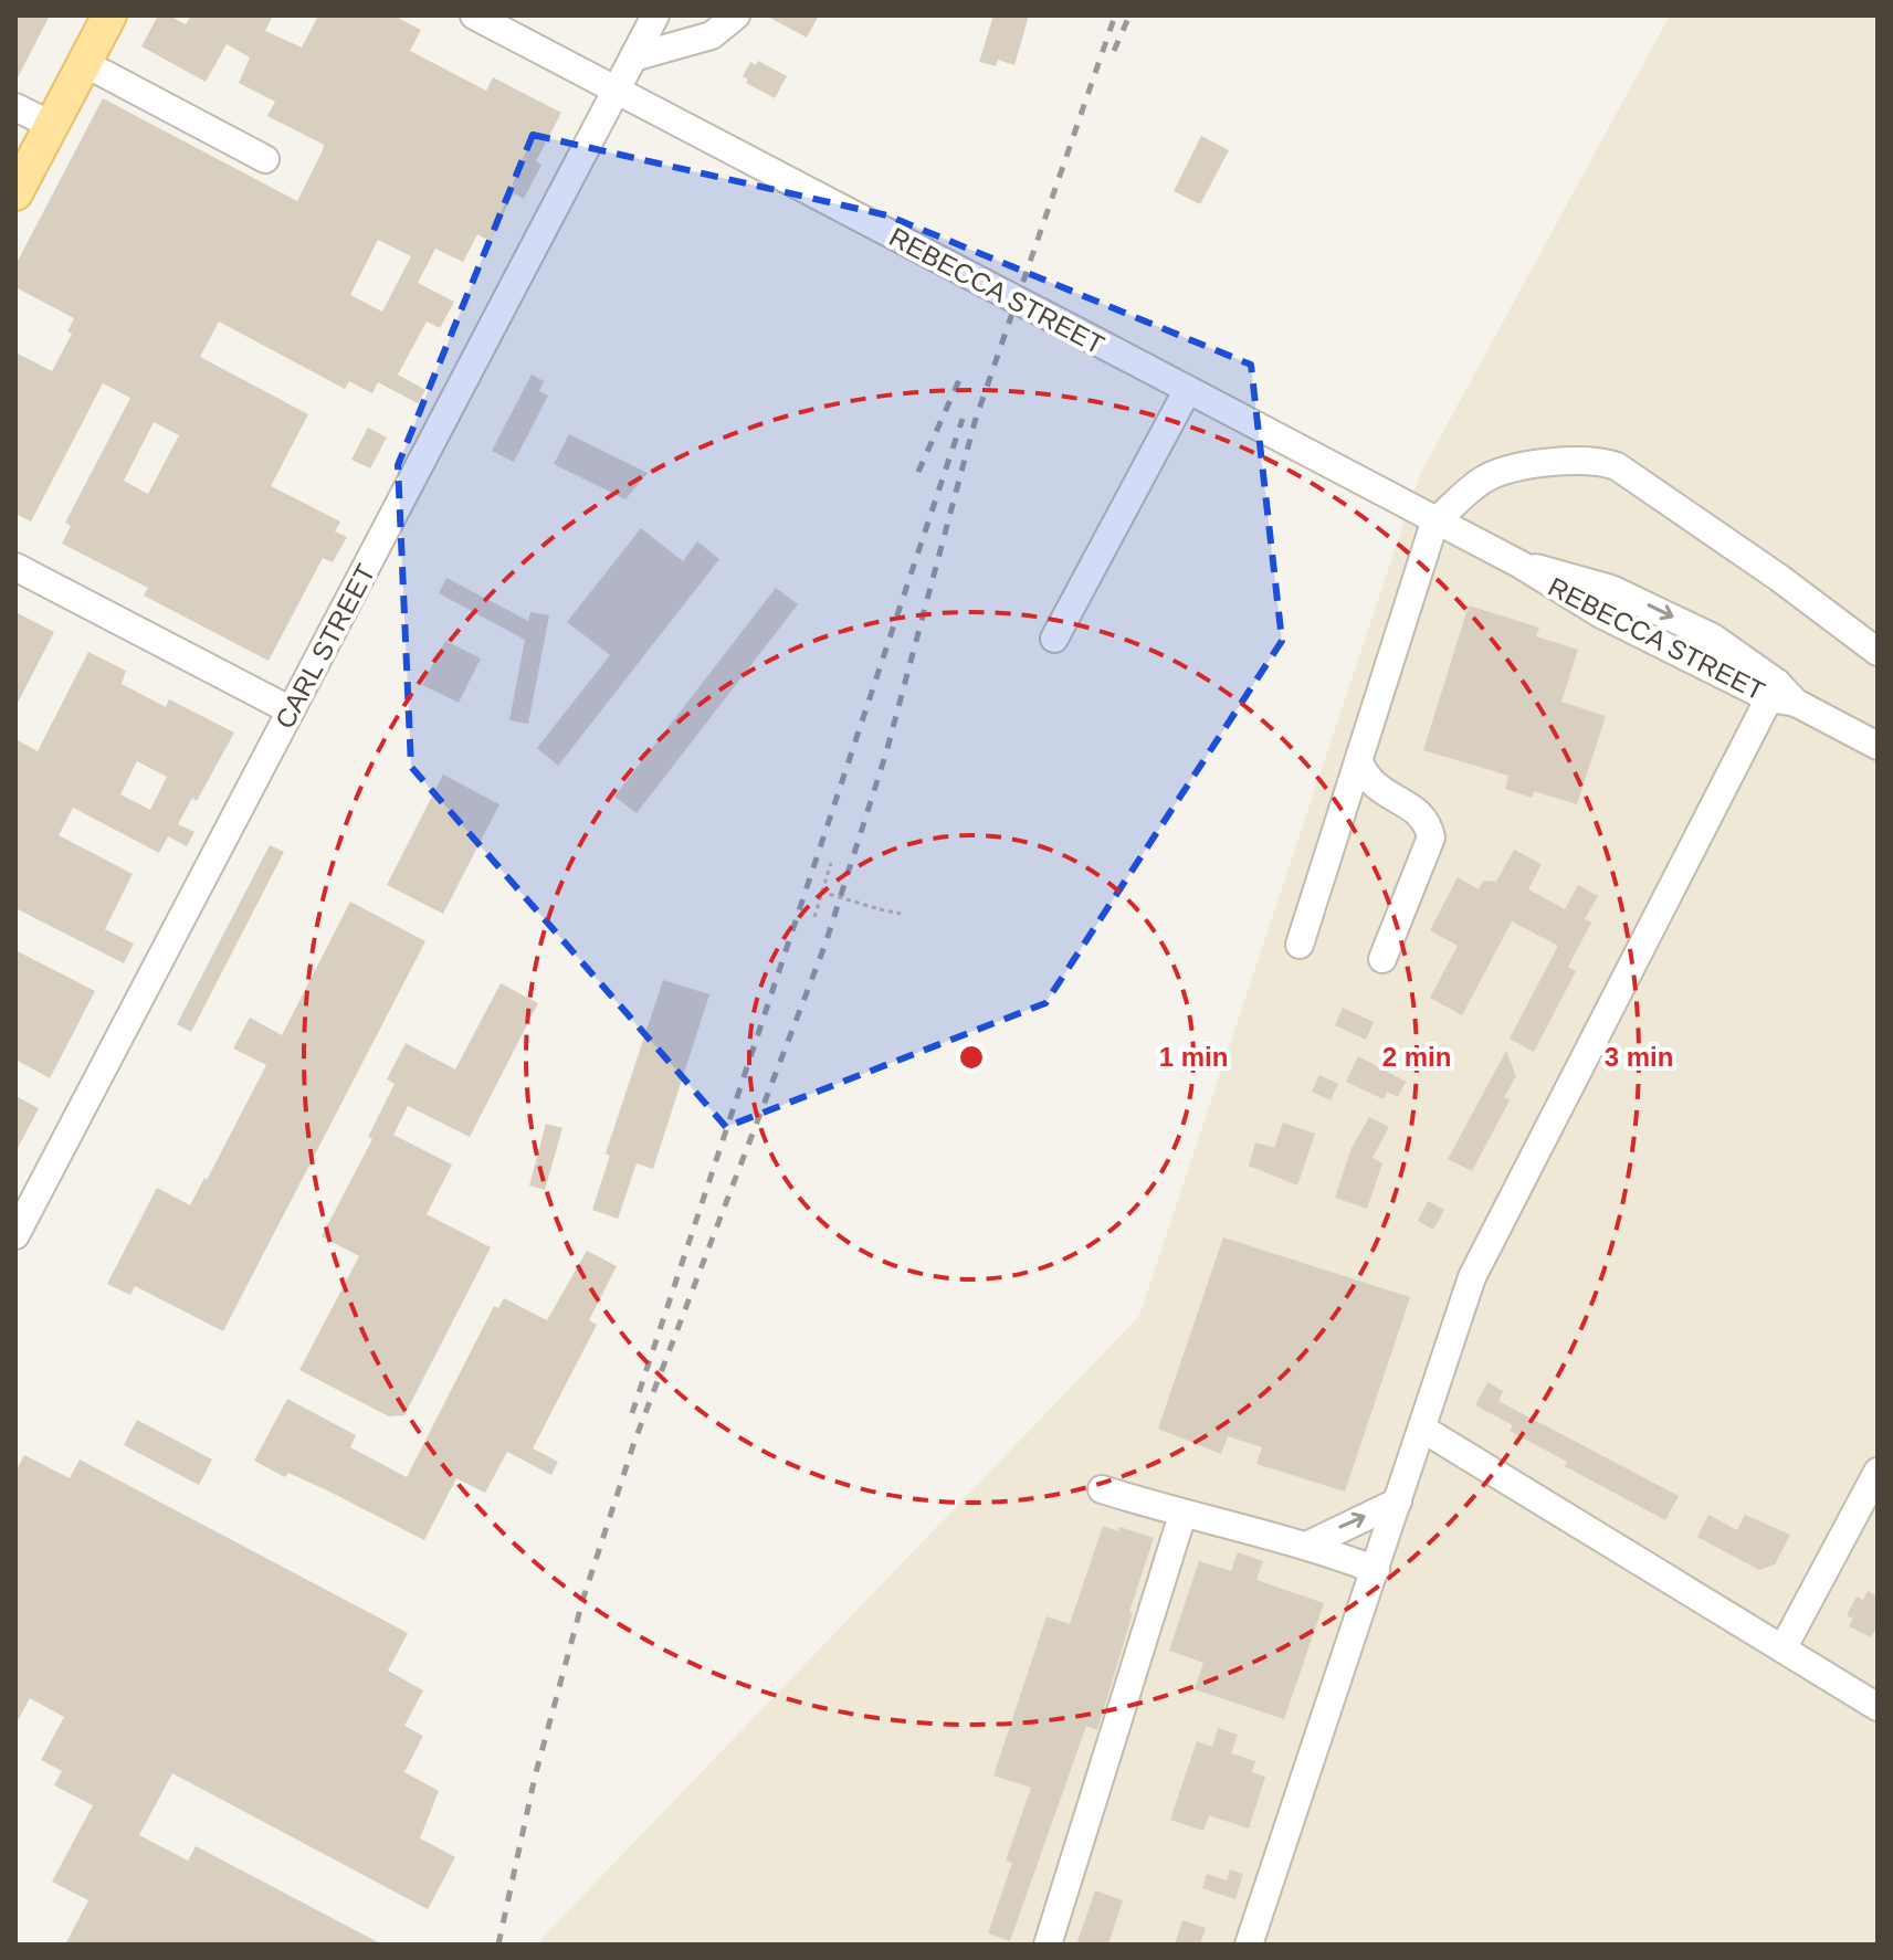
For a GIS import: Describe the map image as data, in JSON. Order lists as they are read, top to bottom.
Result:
{
  "streets": {
    "street": ["REBECCA STREET", "CARL STREET"]
  },
  "crossings": [
    ["REBECCA STREET", "CARL STREET"]
  ],
  "rings": ["1 min", "2 min", "3 min"]
}
